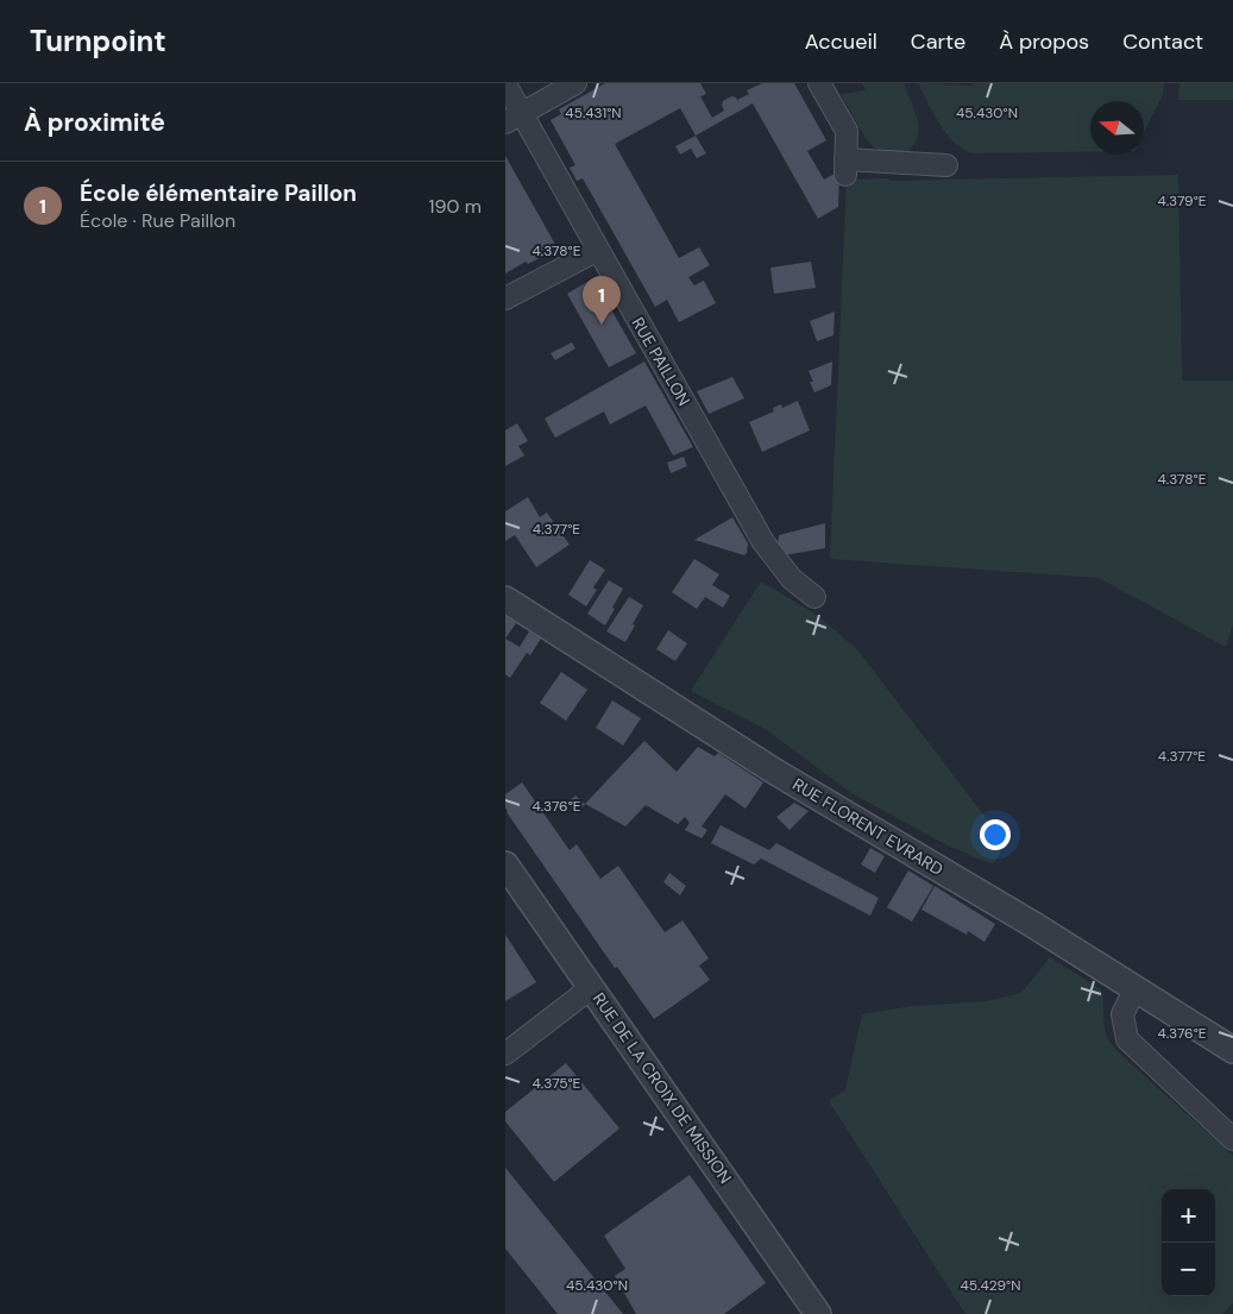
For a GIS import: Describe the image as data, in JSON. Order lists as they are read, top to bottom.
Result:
{
  "streets": {
    "street": ["RUE PAILLON", "RUE FLORENT EVRARD", "RUE DE LA CROIX DE MISSION"]
  },
  "north": "left",
  "page": {
    "header": "Turnpoint",
    "nav": [
      "Accueil",
      "Carte",
      "À propos",
      "Contact"
    ],
    "heading": "À proximité",
    "list": [
      {
        "mark": "1",
        "name": "École élémentaire Paillon",
        "note": "École · Rue Paillon",
        "value": "190 m"
      }
    ],
    "pins": "1",
    "map_buttons": ["+", "−"]
  },
  "coordinates": [
    "45.431°N",
    "45.430°N",
    "4.379°E",
    "4.378°E",
    "4.377°E",
    "4.376°E",
    "4.375°E",
    "45.429°N"
  ]
}
